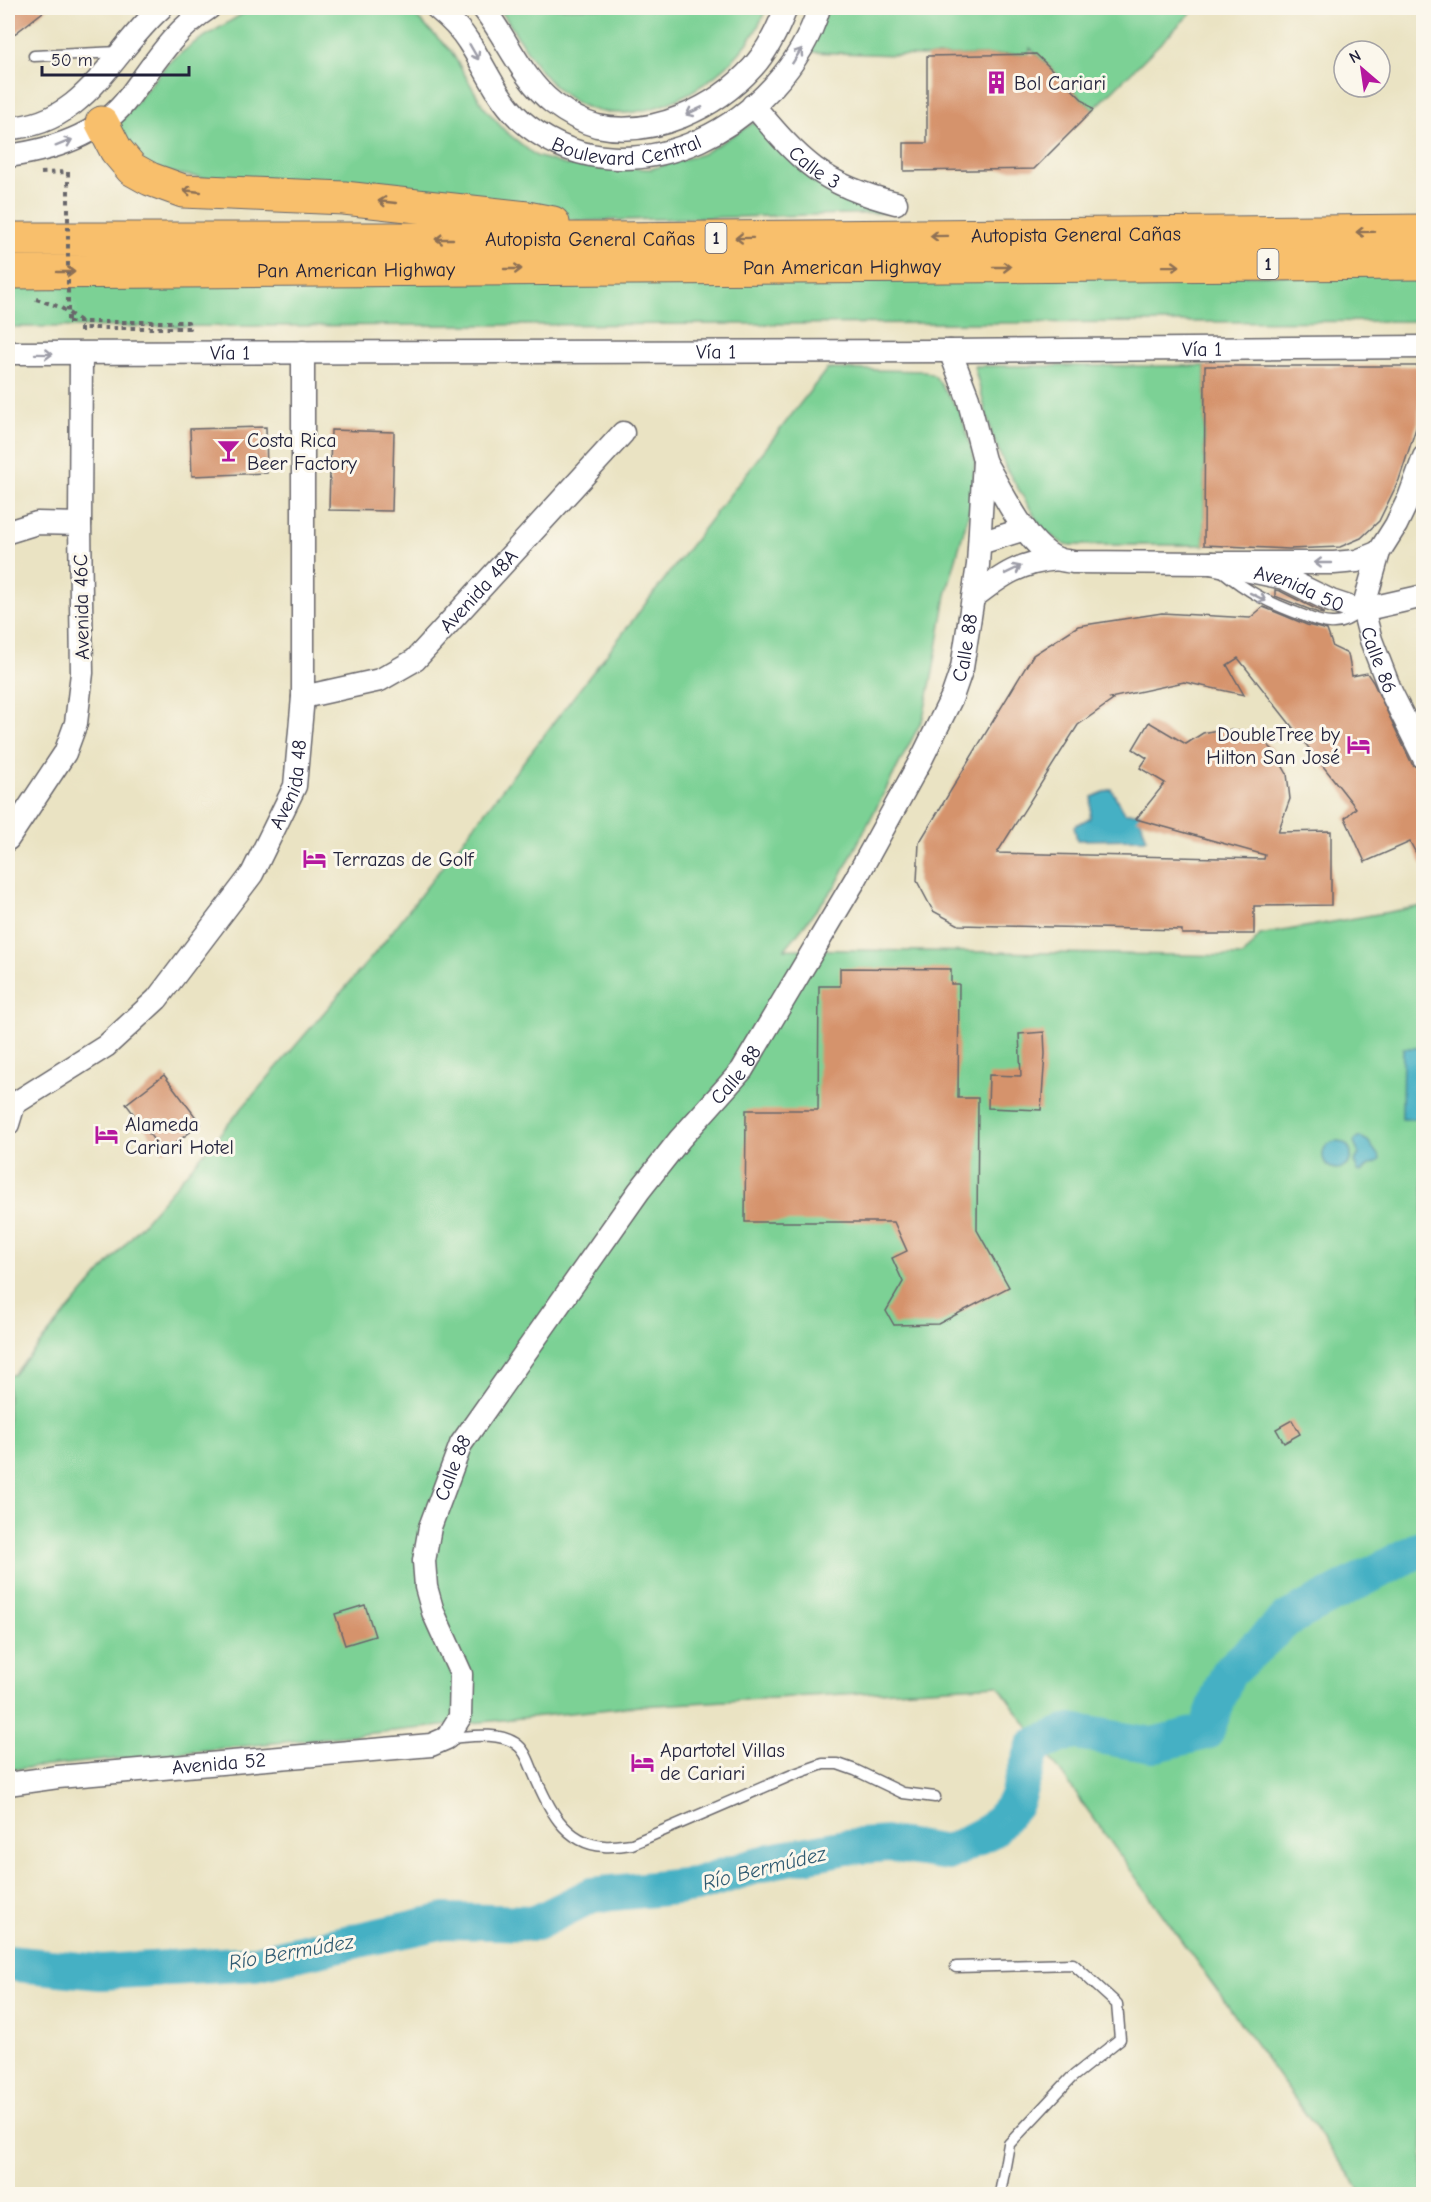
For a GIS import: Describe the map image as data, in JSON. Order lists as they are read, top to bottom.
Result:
{
  "streets": {
    "highway": ["Autopista General Cañas", "1", "Pan American Highway"],
    "street": [
      "Boulevard Central",
      "Calle 3",
      "Vía 1",
      "Avenida 50",
      "Avenida 48A",
      "Avenida 46C",
      "Calle 88",
      "Calle 86",
      "Avenida 48",
      "Avenida 52"
    ]
  },
  "crossings": [
    ["Boulevard Central", "Calle 3"],
    ["Vía 1", "Avenida 46C"],
    ["Vía 1", "Calle 88"],
    ["Vía 1", "Avenida 48"],
    ["Avenida 50", "Calle 88"],
    ["Avenida 50", "Calle 86"],
    ["Avenida 48A", "Avenida 48"],
    ["Calle 88", "Avenida 52"]
  ],
  "water": ["Río Bermúdez"],
  "places": {
    "building": ["Bol Cariari"],
    "bar": ["Costa Rica Beer Factory"],
    "hotel": [
      "DoubleTree by Hilton San José",
      "Terrazas de Golf",
      "Alameda Cariari Hotel",
      "Apartotel Villas de Cariari"
    ]
  },
  "scale_bar": "50 m",
  "north": "top left"
}
